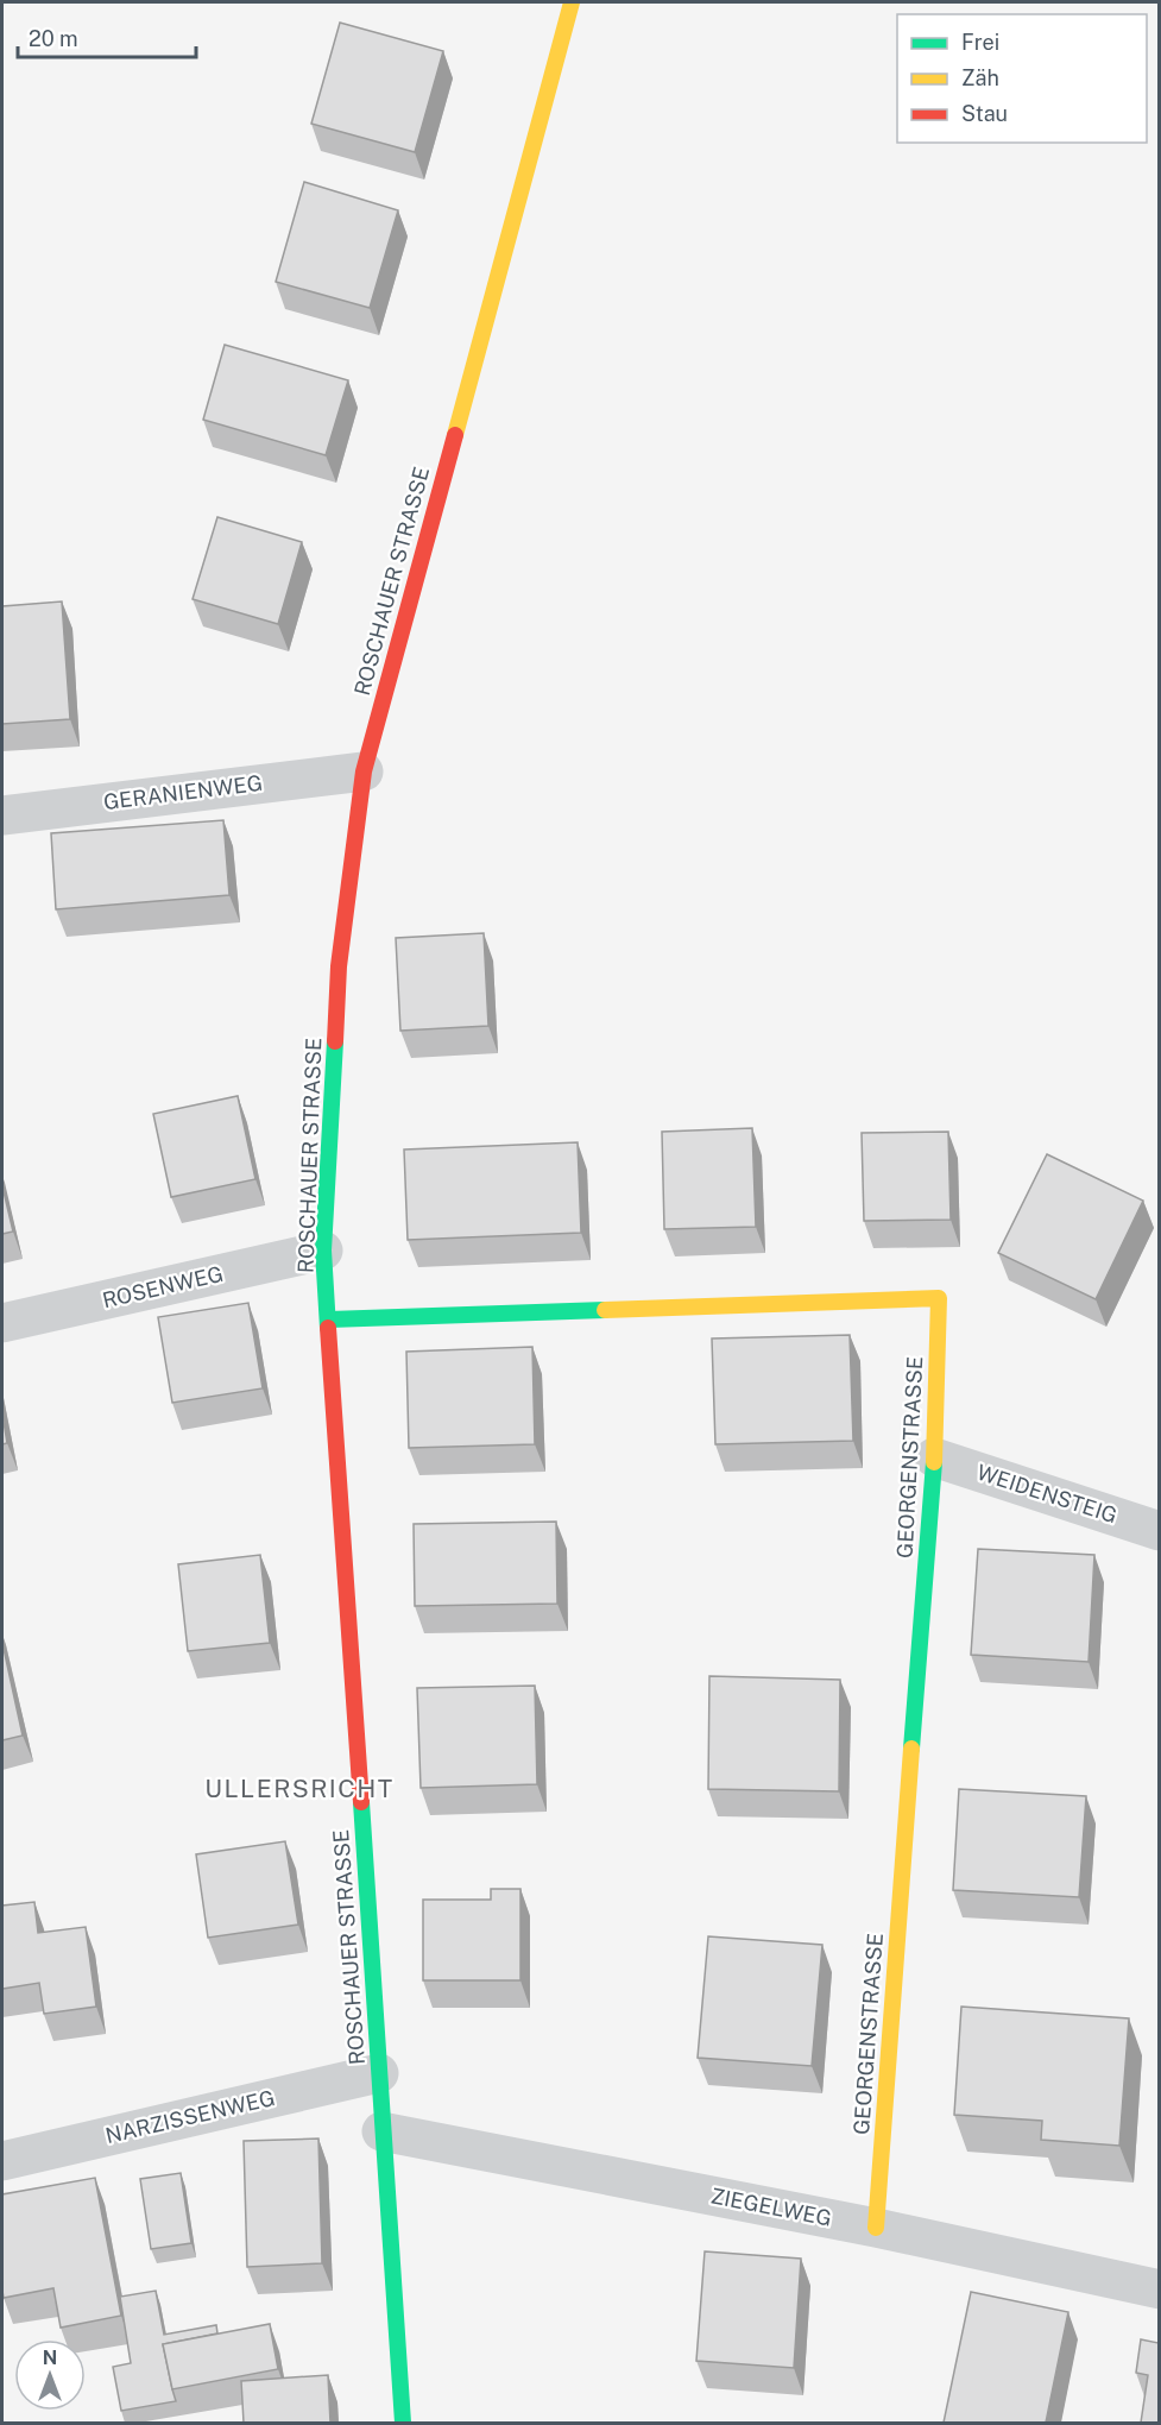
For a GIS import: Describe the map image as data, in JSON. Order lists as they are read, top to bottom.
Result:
{
  "streets": {
    "street": [
      "ROSCHAUER STRASSE",
      "GERANIENWEG",
      "ROSENWEG",
      "GEORGENSTRASSE",
      "WEIDENSTEIG",
      "NARZISSENWEG",
      "ZIEGELWEG"
    ]
  },
  "crossings": [
    ["ROSCHAUER STRASSE", "GERANIENWEG"],
    ["ROSCHAUER STRASSE", "ROSENWEG"],
    ["ROSCHAUER STRASSE", "GEORGENSTRASSE"],
    ["ROSCHAUER STRASSE", "NARZISSENWEG"],
    ["ROSCHAUER STRASSE", "ZIEGELWEG"],
    ["GEORGENSTRASSE", "WEIDENSTEIG"],
    ["GEORGENSTRASSE", "ZIEGELWEG"]
  ],
  "districts": ["ULLERSRICHT"],
  "legend": ["Frei", "Zäh", "Stau"],
  "scale_bar": "20 m",
  "north": "top"
}
